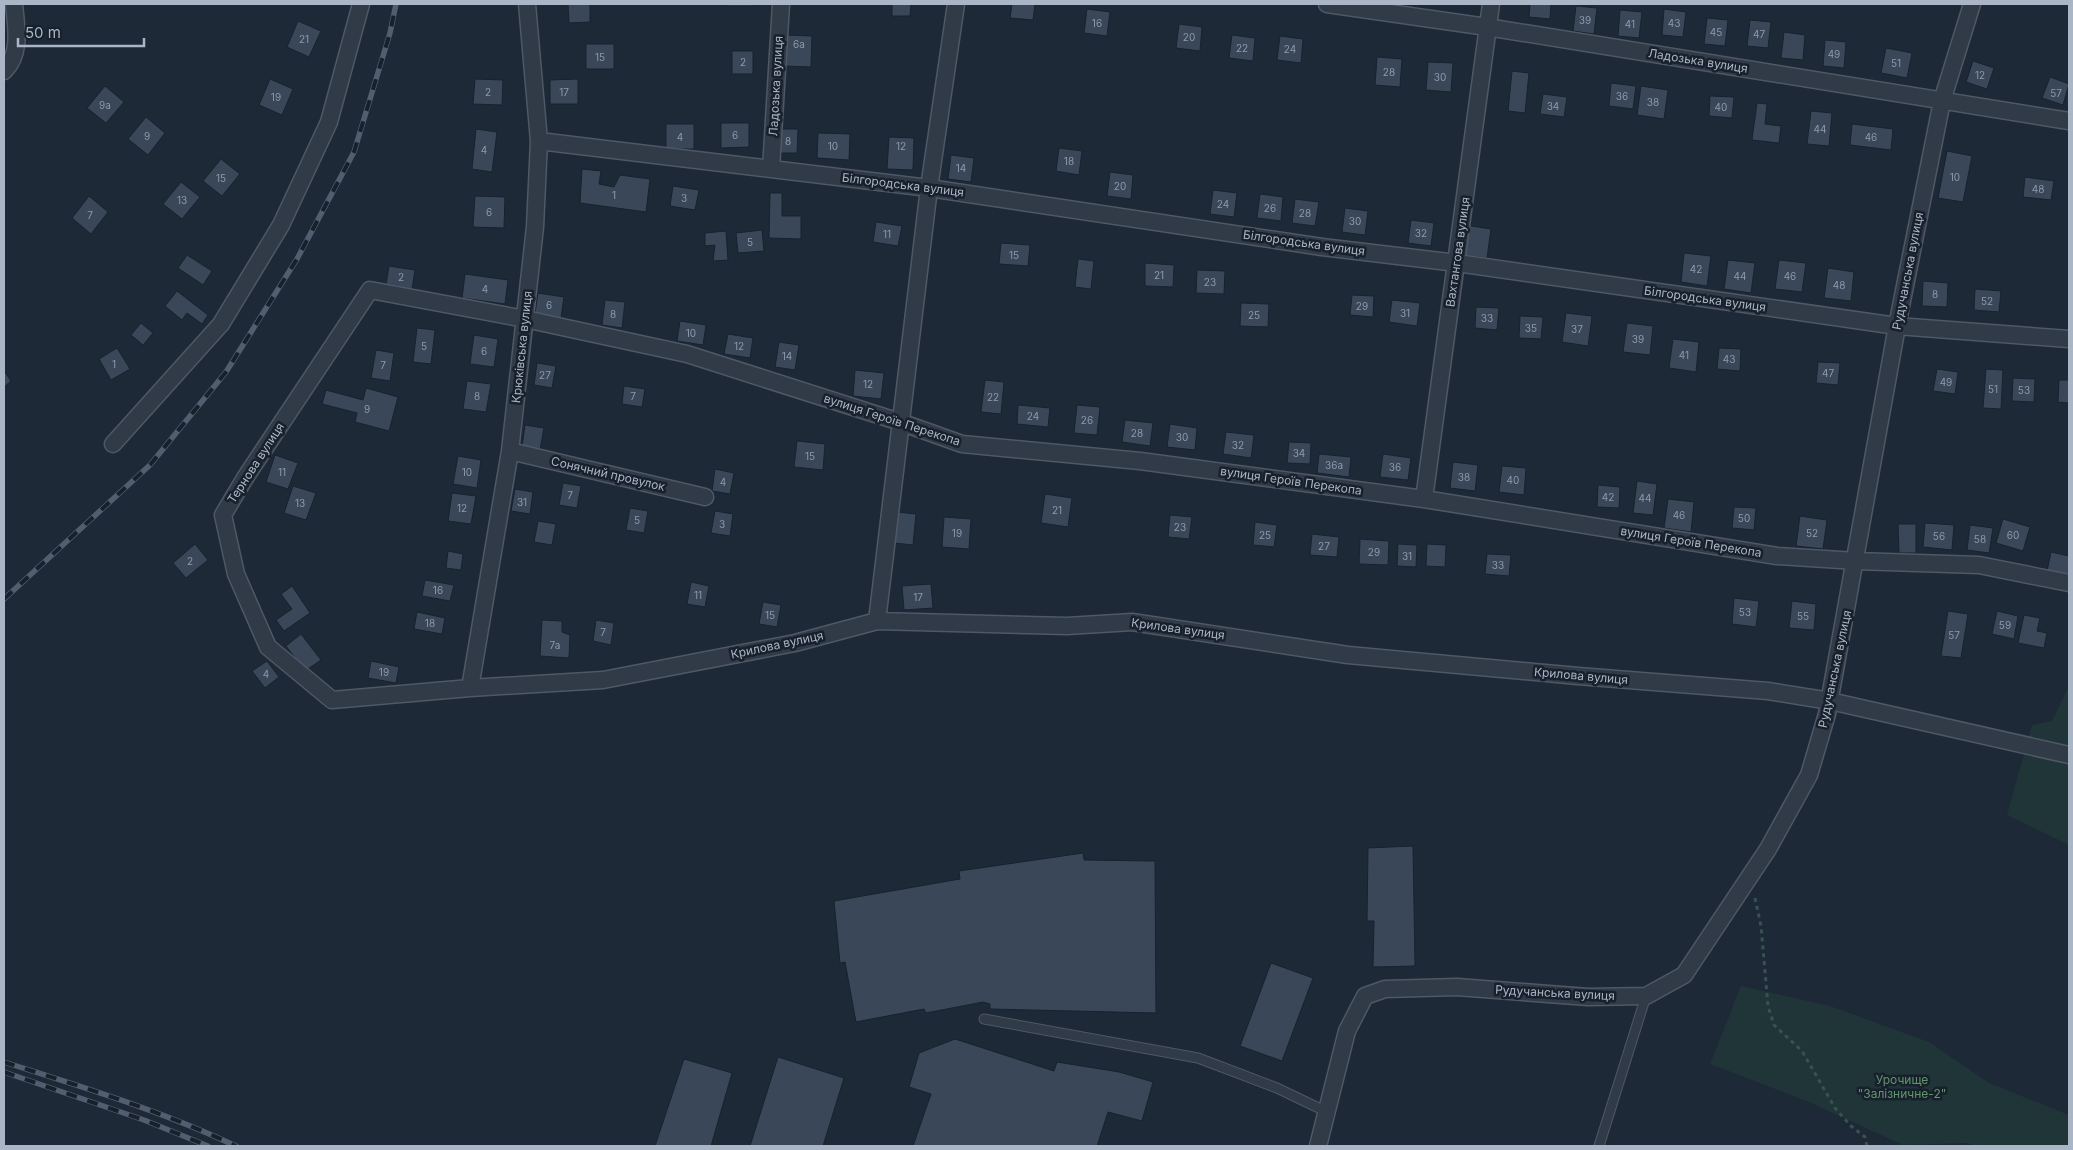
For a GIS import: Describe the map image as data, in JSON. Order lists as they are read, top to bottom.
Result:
{
  "streets": {
    "street": [
      "Ладозька вулиця",
      "Білгородська вулиця",
      "Вахтангова вулиця",
      "Рудучанська вулиця",
      "Крюківська вулиця",
      "вулиця Героїв Перекопа",
      "Тернова вулиця",
      "Сонячний провулок",
      "Крилова вулиця"
    ]
  },
  "crossings": [
    ["Ладозька вулиця", "Білгородська вулиця"],
    ["Ладозька вулиця", "Вахтангова вулиця"],
    ["Ладозька вулиця", "Рудучанська вулиця"],
    ["Білгородська вулиця", "Вахтангова вулиця"],
    ["Білгородська вулиця", "Рудучанська вулиця"],
    ["Білгородська вулиця", "Крюківська вулиця"],
    ["Вахтангова вулиця", "вулиця Героїв Перекопа"],
    ["Рудучанська вулиця", "вулиця Героїв Перекопа"],
    ["Рудучанська вулиця", "Крилова вулиця"],
    ["Крюківська вулиця", "вулиця Героїв Перекопа"],
    ["Крюківська вулиця", "Тернова вулиця"],
    ["Крюківська вулиця", "Сонячний провулок"],
    ["Крюківська вулиця", "Крилова вулиця"],
    ["вулиця Героїв Перекопа", "Тернова вулиця"],
    ["Тернова вулиця", "Крилова вулиця"]
  ],
  "parks": ["Урочище \"Залізничне-2\""],
  "house_numbers": [
    "39",
    "16",
    "43",
    "41",
    "45",
    "47",
    "20",
    "21",
    "6а",
    "22",
    "24",
    "49",
    "15",
    "2",
    "51",
    "28",
    "12",
    "30",
    "2",
    "17",
    "57",
    "36",
    "19",
    "38",
    "9а",
    "34",
    "40",
    "44",
    "6",
    "9",
    "4",
    "46",
    "8",
    "10",
    "12",
    "4",
    "18",
    "14",
    "10",
    "15",
    "20",
    "48",
    "1",
    "3",
    "13",
    "24",
    "26",
    "6",
    "28",
    "7",
    "30",
    "32",
    "11",
    "5",
    "15",
    "42",
    "21",
    "44",
    "46",
    "2",
    "23",
    "48",
    "4",
    "8",
    "52",
    "6",
    "29",
    "31",
    "8",
    "25",
    "33",
    "35",
    "37",
    "10",
    "39",
    "5",
    "12",
    "6",
    "41",
    "14",
    "43",
    "1",
    "7",
    "47",
    "27",
    "49",
    "12",
    "51",
    "53",
    "8",
    "7",
    "22",
    "9",
    "24",
    "26",
    "28",
    "30",
    "32",
    "34",
    "15",
    "36а",
    "36",
    "11",
    "10",
    "38",
    "40",
    "4",
    "7",
    "42",
    "44",
    "31",
    "13",
    "12",
    "21",
    "46",
    "50",
    "5",
    "3",
    "23",
    "19",
    "52",
    "25",
    "60",
    "56",
    "58",
    "27",
    "29",
    "31",
    "2",
    "33",
    "16",
    "11",
    "17",
    "53",
    "15",
    "55",
    "18",
    "59",
    "7",
    "57",
    "7а",
    "19",
    "4"
  ],
  "scale_bar": "50 m"
}
